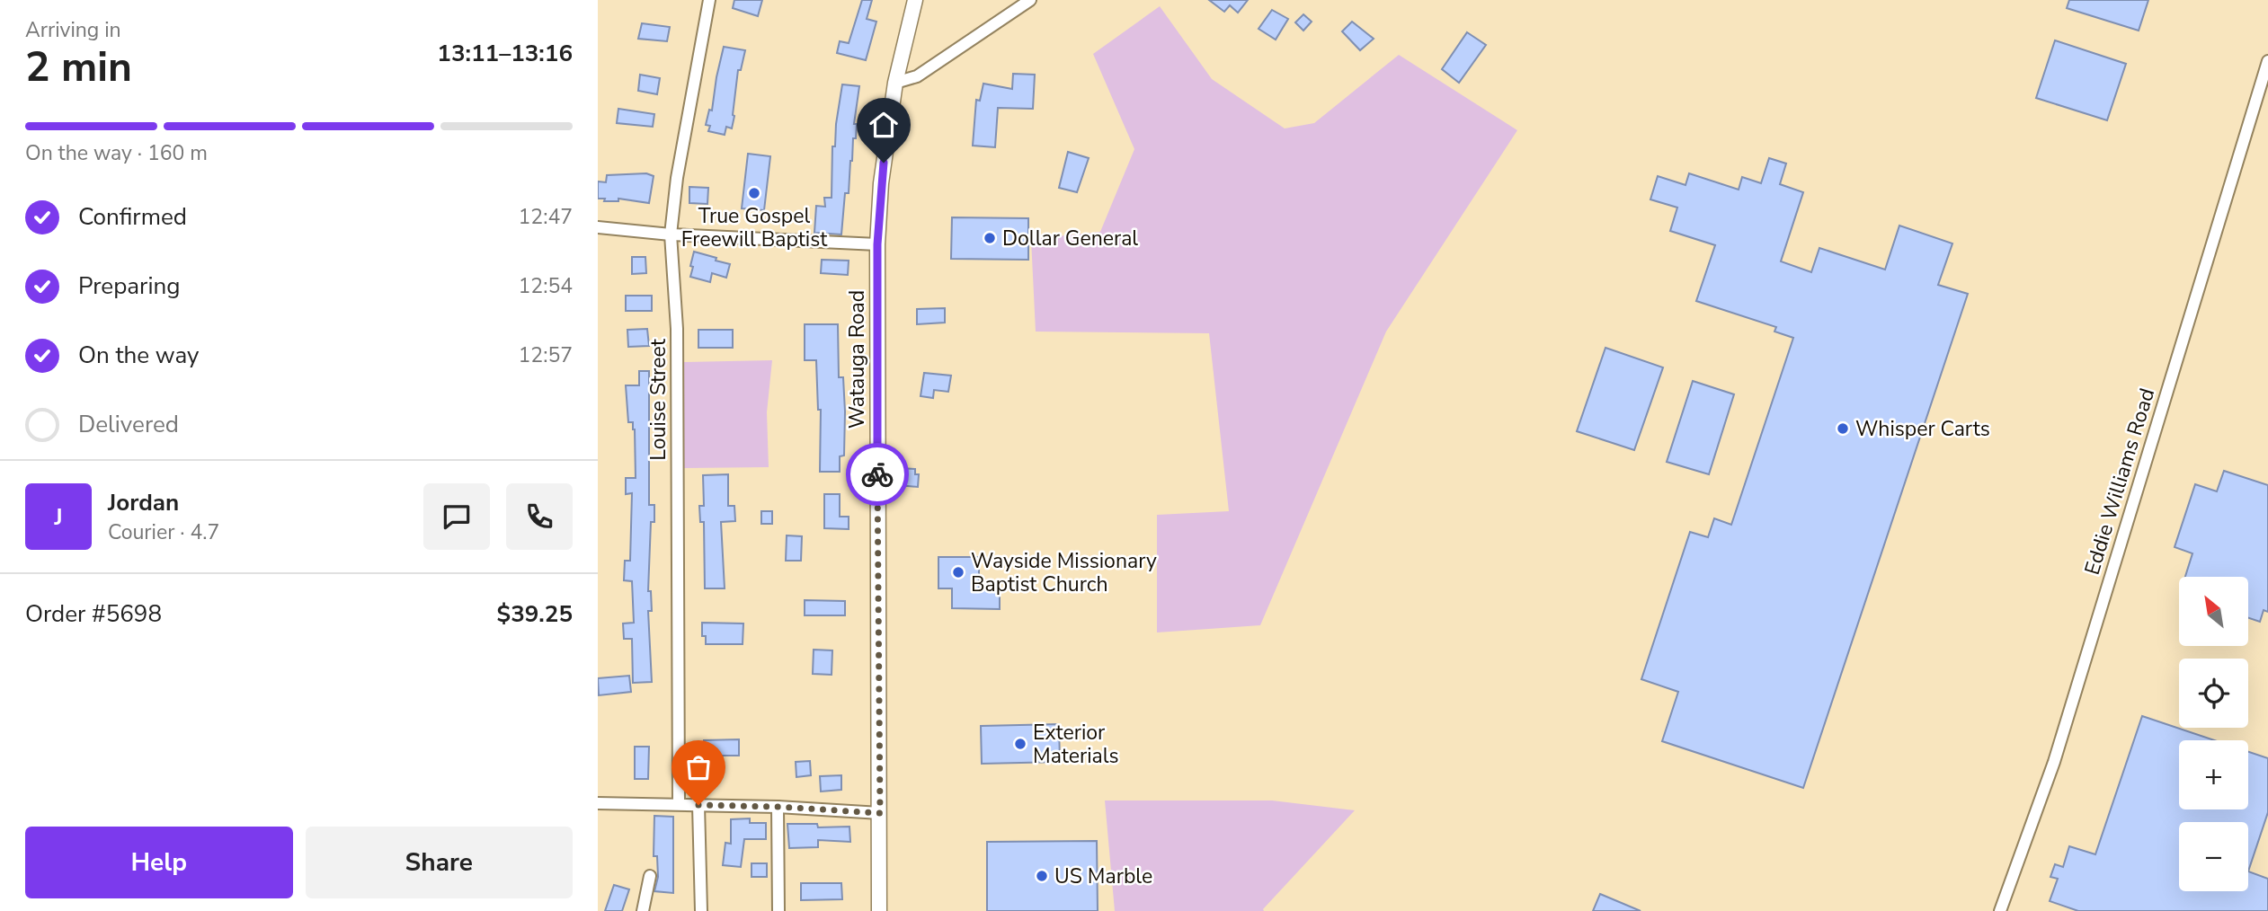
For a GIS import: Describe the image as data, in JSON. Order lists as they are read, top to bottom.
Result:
{
  "streets": {
    "main road": ["Watauga Road"],
    "street": ["Louise Street", "Eddie Williams Road"]
  },
  "places": [
    "True Gospel Freewill Baptist",
    "Dollar General",
    "Whisper Carts",
    "Wayside Missionary Baptist Church",
    "Exterior Materials",
    "US Marble"
  ],
  "north": "top left",
  "page": {
    "heading": ["2 min", "Arriving in", "13:11–13:16"],
    "panel": [
      "Jordan",
      "Courier · 4.7",
      "Order #5698",
      "$39.25"
    ],
    "bar": "On the way · 160 m",
    "list": [
      ["Confirmed", "12:47"],
      ["Preparing", "12:54"],
      ["On the way", "12:57"],
      "Delivered"
    ],
    "round": "J",
    "map_buttons": ["+", "−"],
    "buttons": ["Help", "Share"]
  }
}
